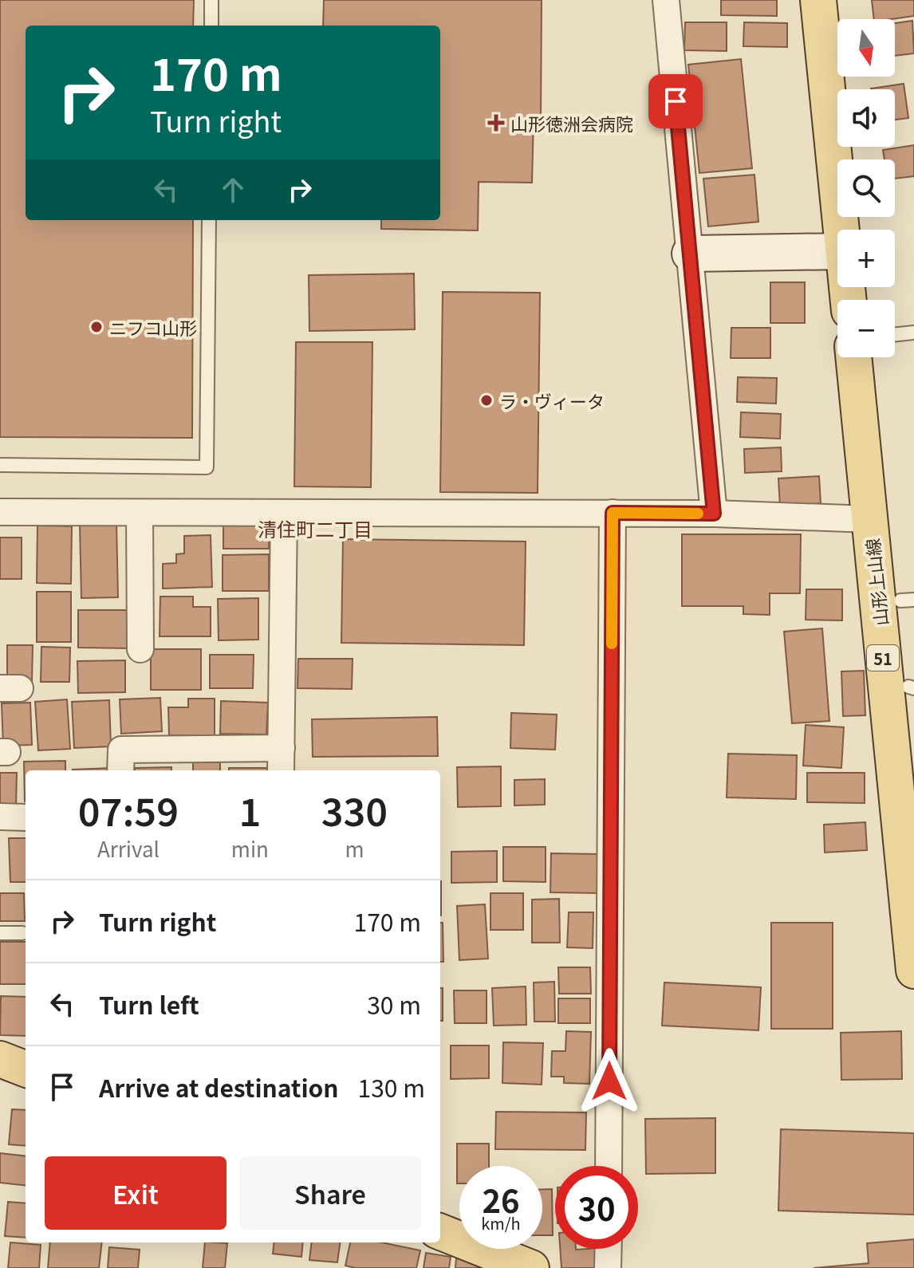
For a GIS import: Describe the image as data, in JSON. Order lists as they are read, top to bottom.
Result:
{
  "streets": {
    "main road": ["山形上山線", "51"]
  },
  "districts": ["清住町二丁目"],
  "places": {
    "health": ["山形徳洲会病院"],
    "other": ["ニフコ山形", "ラ・ヴィータ"]
  },
  "north": "bottom",
  "page": {
    "map_buttons": ["+", "−"],
    "turn": ["170 m", "Turn right"],
    "eta": [
      "07:59",
      "Arrival",
      "1",
      "min",
      "330",
      "m"
    ],
    "list": [
      {
        "name": "Turn right",
        "value": "170 m"
      },
      {
        "name": "Turn left",
        "value": "30 m"
      },
      {
        "name": "Arrive at destination",
        "value": "130 m"
      }
    ],
    "buttons": ["Exit", "Share"],
    "speed": "26 km/h",
    "limit": "30"
  }
}
